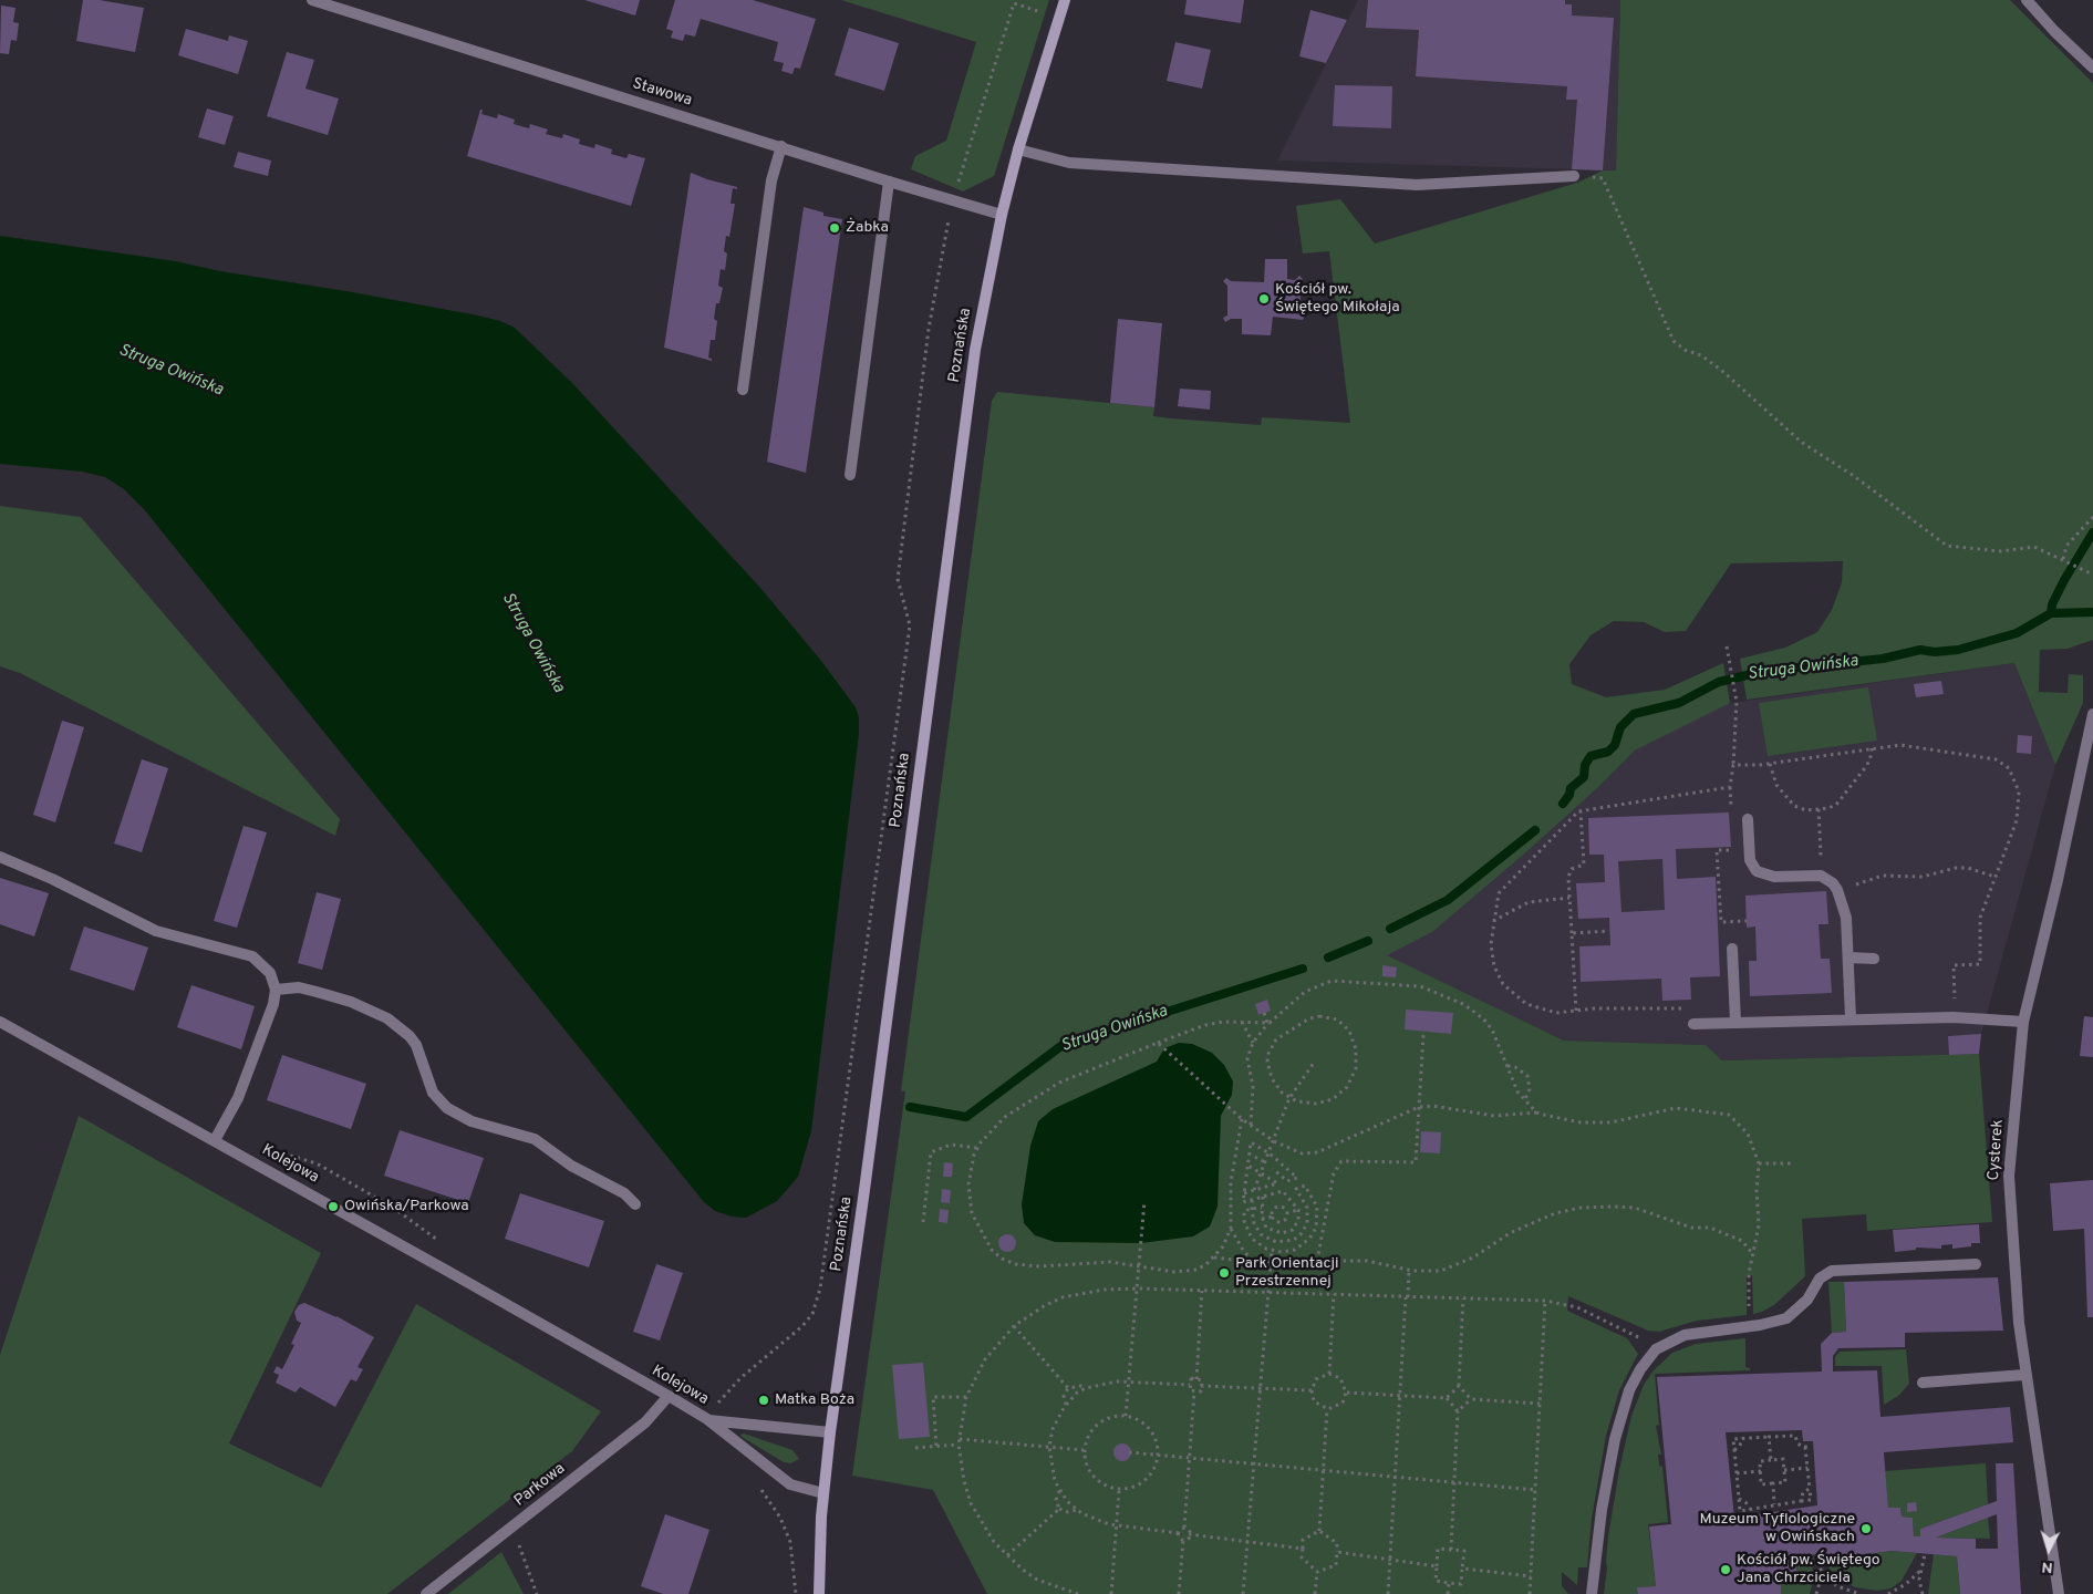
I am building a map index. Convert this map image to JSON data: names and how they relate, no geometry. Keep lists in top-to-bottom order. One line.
{"streets":{"main road":["Poznańska"],"street":["Stawowa","Cysterek","Kolejowa","Parkowa"]},"crossings":[["Stawowa","Poznańska"],["Poznańska","Kolejowa"],["Kolejowa","Parkowa"]],"water":["Struga Owińska"],"places":["Żabka","Kościół pw. Świętego Mikołaja","Owińska/Parkowa","Park Orientacji Przestrzennej","Matka Boża","Muzeum Tyflologiczne w Owińskach","Kościół pw. Świętego Jana Chrzciciela"],"north":"bottom"}
